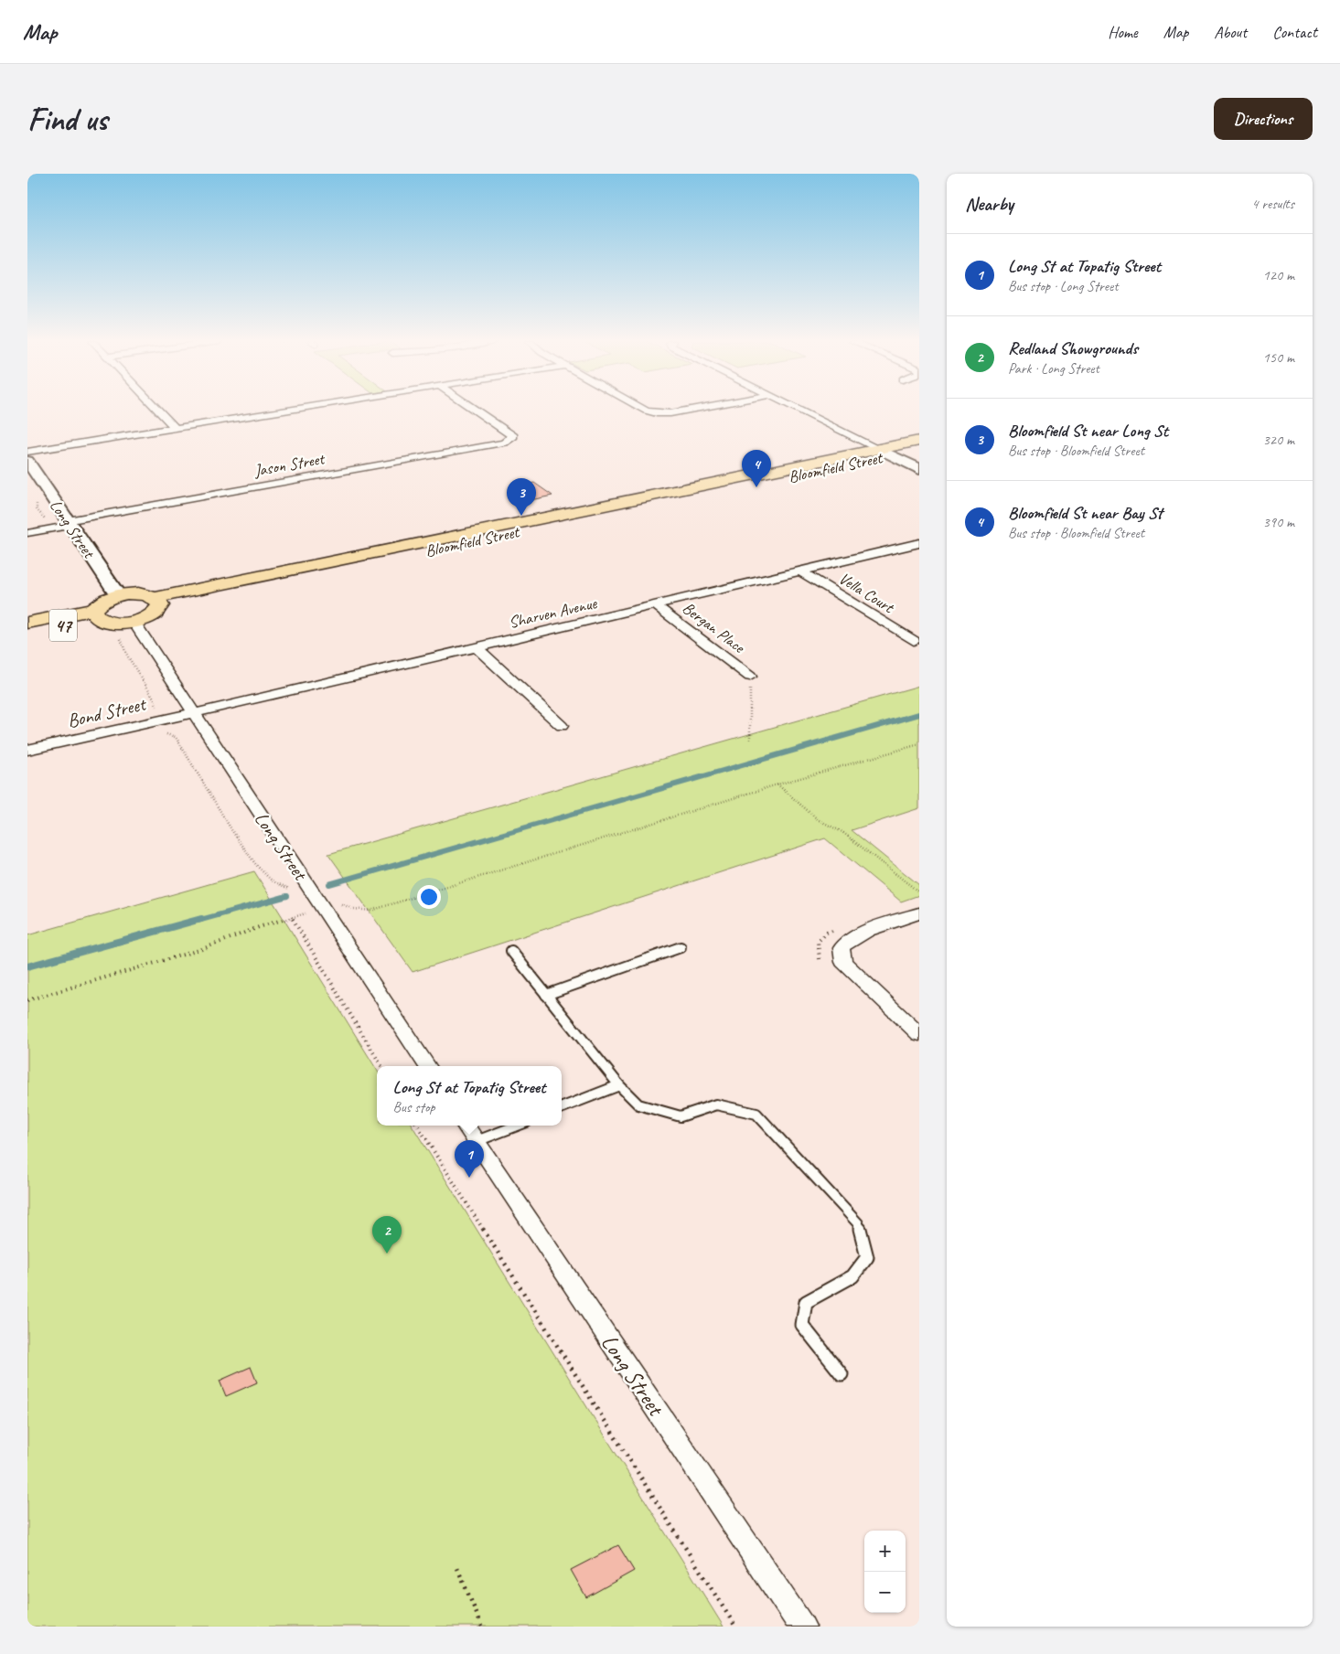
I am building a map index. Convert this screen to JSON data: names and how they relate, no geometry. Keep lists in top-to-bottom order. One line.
{"streets":{"highway":["Bloomfield Street","47"],"street":["Jason Street","Long Street","Vella Court","Sharven Avenue","Bergan Place","Bond Street"]},"crossings":[["Jason Street","Long Street"],["Bloomfield Street","Long Street"],["Bloomfield Street","47"],["Long Street","Sharven Avenue"],["Long Street","Bond Street"],["Vella Court","Sharven Avenue"],["Sharven Avenue","Bergan Place"],["Sharven Avenue","Bond Street"]],"page":{"header":"Map","nav":["Home","Map","About","Contact"],"buttons":"Directions","title":"Find us","heading":["Nearby","4 results"],"list":[{"mark":"1","name":"Long St at Topatig Street","note":"Bus stop · Long Street","value":"120 m"},{"mark":"2","name":"Redland Showgrounds","note":"Park · Long Street","value":"150 m"},{"mark":"3","name":"Bloomfield St near Long St","note":"Bus stop · Bloomfield Street","value":"320 m"},{"mark":"4","name":"Bloomfield St near Bay St","note":"Bus stop · Bloomfield Street","value":"390 m"}],"pins":["4","3","1","2"],"popup":["Long St at Topatig Street","Bus stop"],"map_buttons":["+","−"]}}
